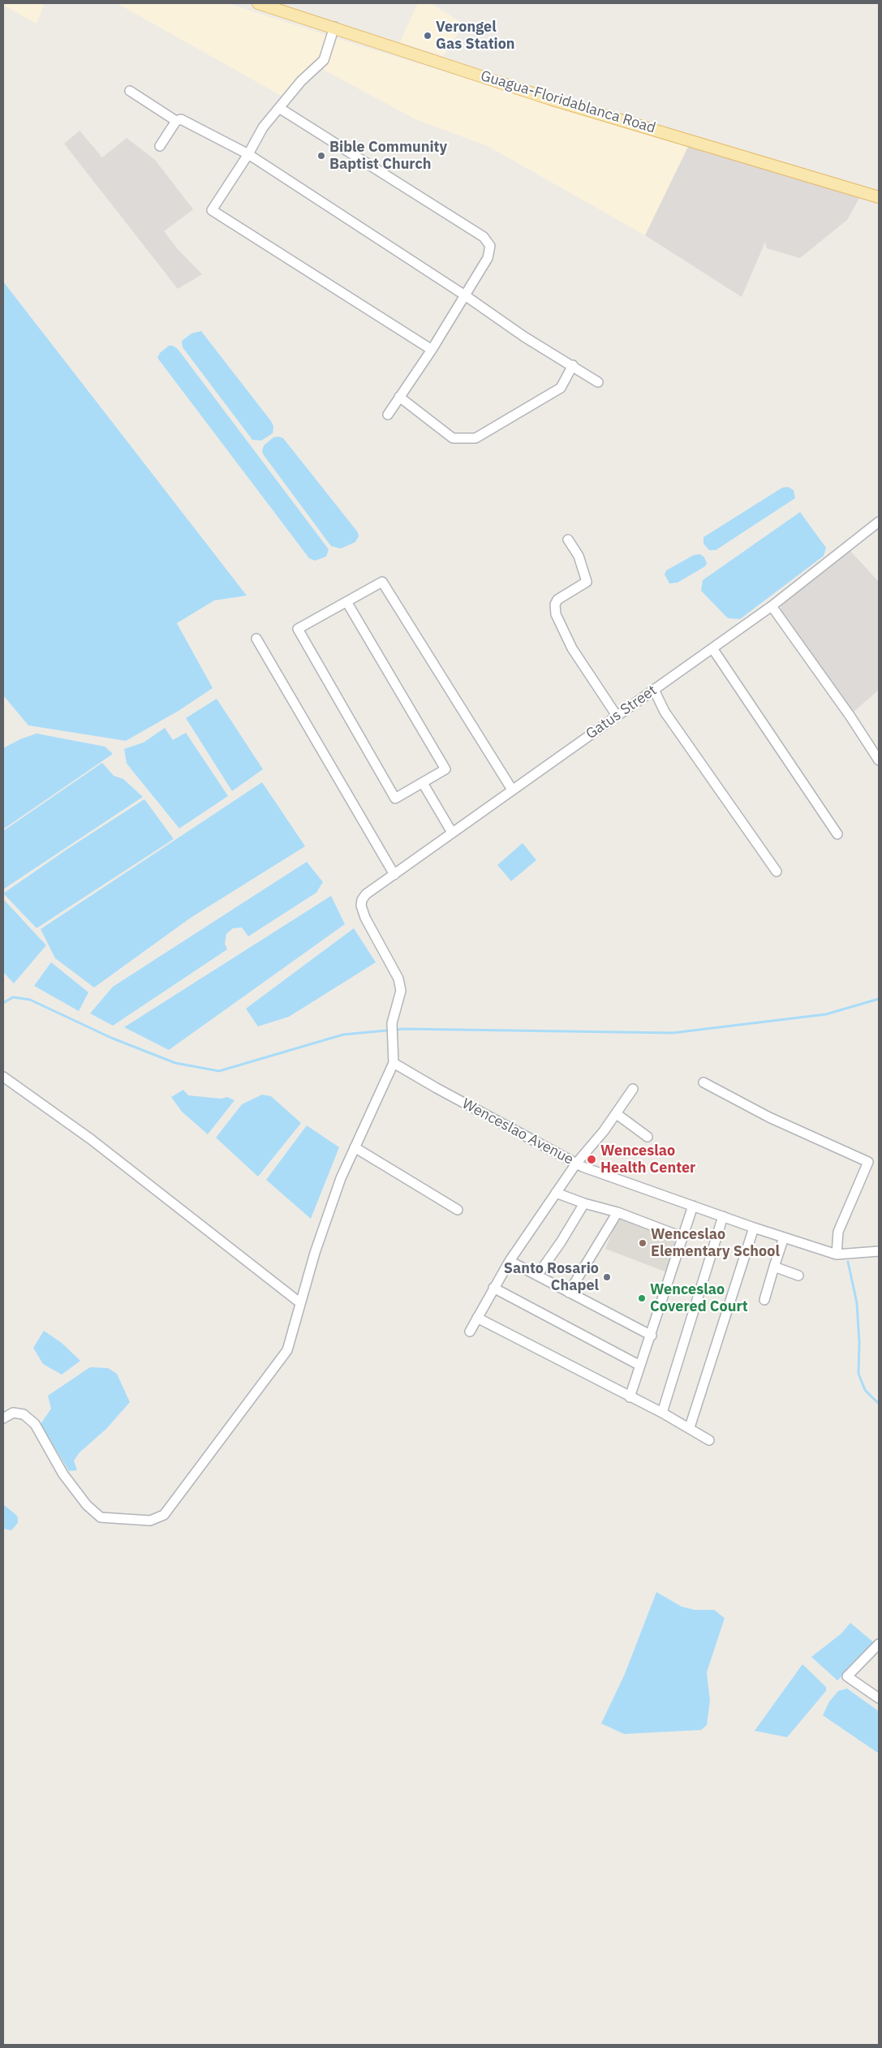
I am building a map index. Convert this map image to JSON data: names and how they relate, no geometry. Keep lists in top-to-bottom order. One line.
{"streets":{"main road":["Guagua-Floridablanca Road"],"street":["Gatus Street","Wenceslao Avenue"]},"crossings":[["Gatus Street","Wenceslao Avenue"]],"places":["Verongel Gas Station","Bible Community Baptist Church","Wenceslao Health Center","Wenceslao Elementary School","Santo Rosario Chapel","Wenceslao Covered Court"]}
